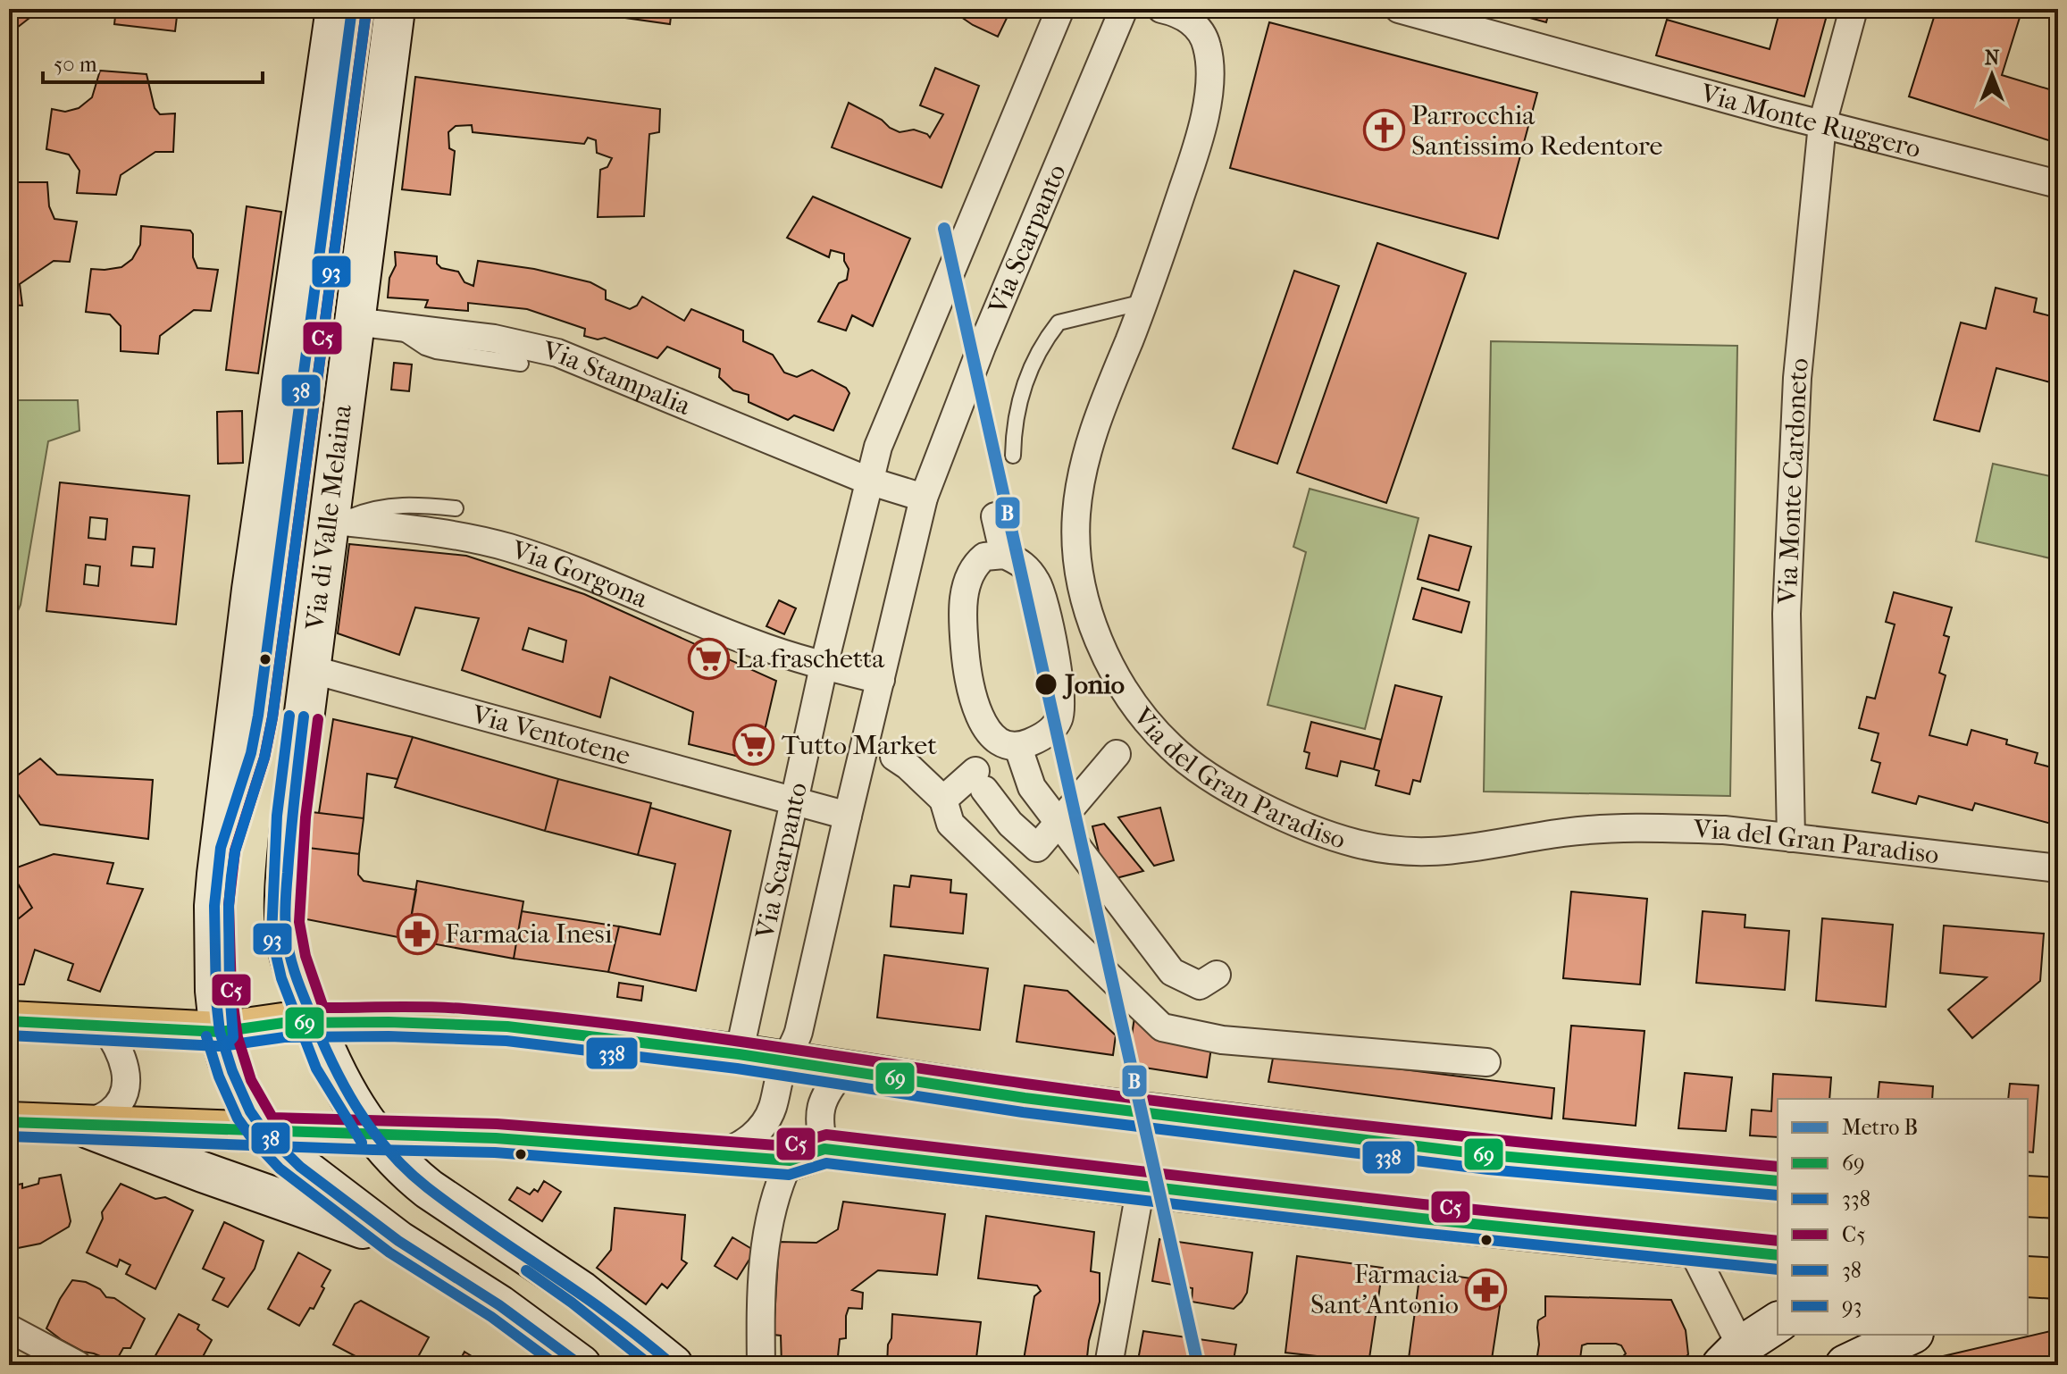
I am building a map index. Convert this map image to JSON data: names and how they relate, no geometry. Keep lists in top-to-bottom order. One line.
{"streets":{"main road":["Via di Valle Melaina"],"street":["Via Monte Ruggero","Via Scarpanto","Via Stampalia","Via Monte Cardoneto","Via Gorgona","Via Ventotene","Via del Gran Paradiso"]},"crossings":[["Via Monte Ruggero","Via Monte Cardoneto"],["Via Scarpanto","Via Stampalia"],["Via Scarpanto","Via Gorgona"],["Via Scarpanto","Via Ventotene"],["Via Stampalia","Via di Valle Melaina"],["Via Monte Cardoneto","Via del Gran Paradiso"],["Via di Valle Melaina","Via Gorgona"],["Via di Valle Melaina","Via Ventotene"]],"places":{"church":["Parrocchia Santissimo Redentore"],"supermarket":["La fraschetta","Tutto Market"],"other":["Jonio"],"pharmacy":["Farmacia Inesi","Farmacia Sant'Antonio"]},"lines":["transit line 38","transit line C5","transit line 93","metro line B","transit line 69","transit line 338"],"legend":["Metro B","69","338","C5","38","93"],"scale_bar":"50 m","north":"top"}
